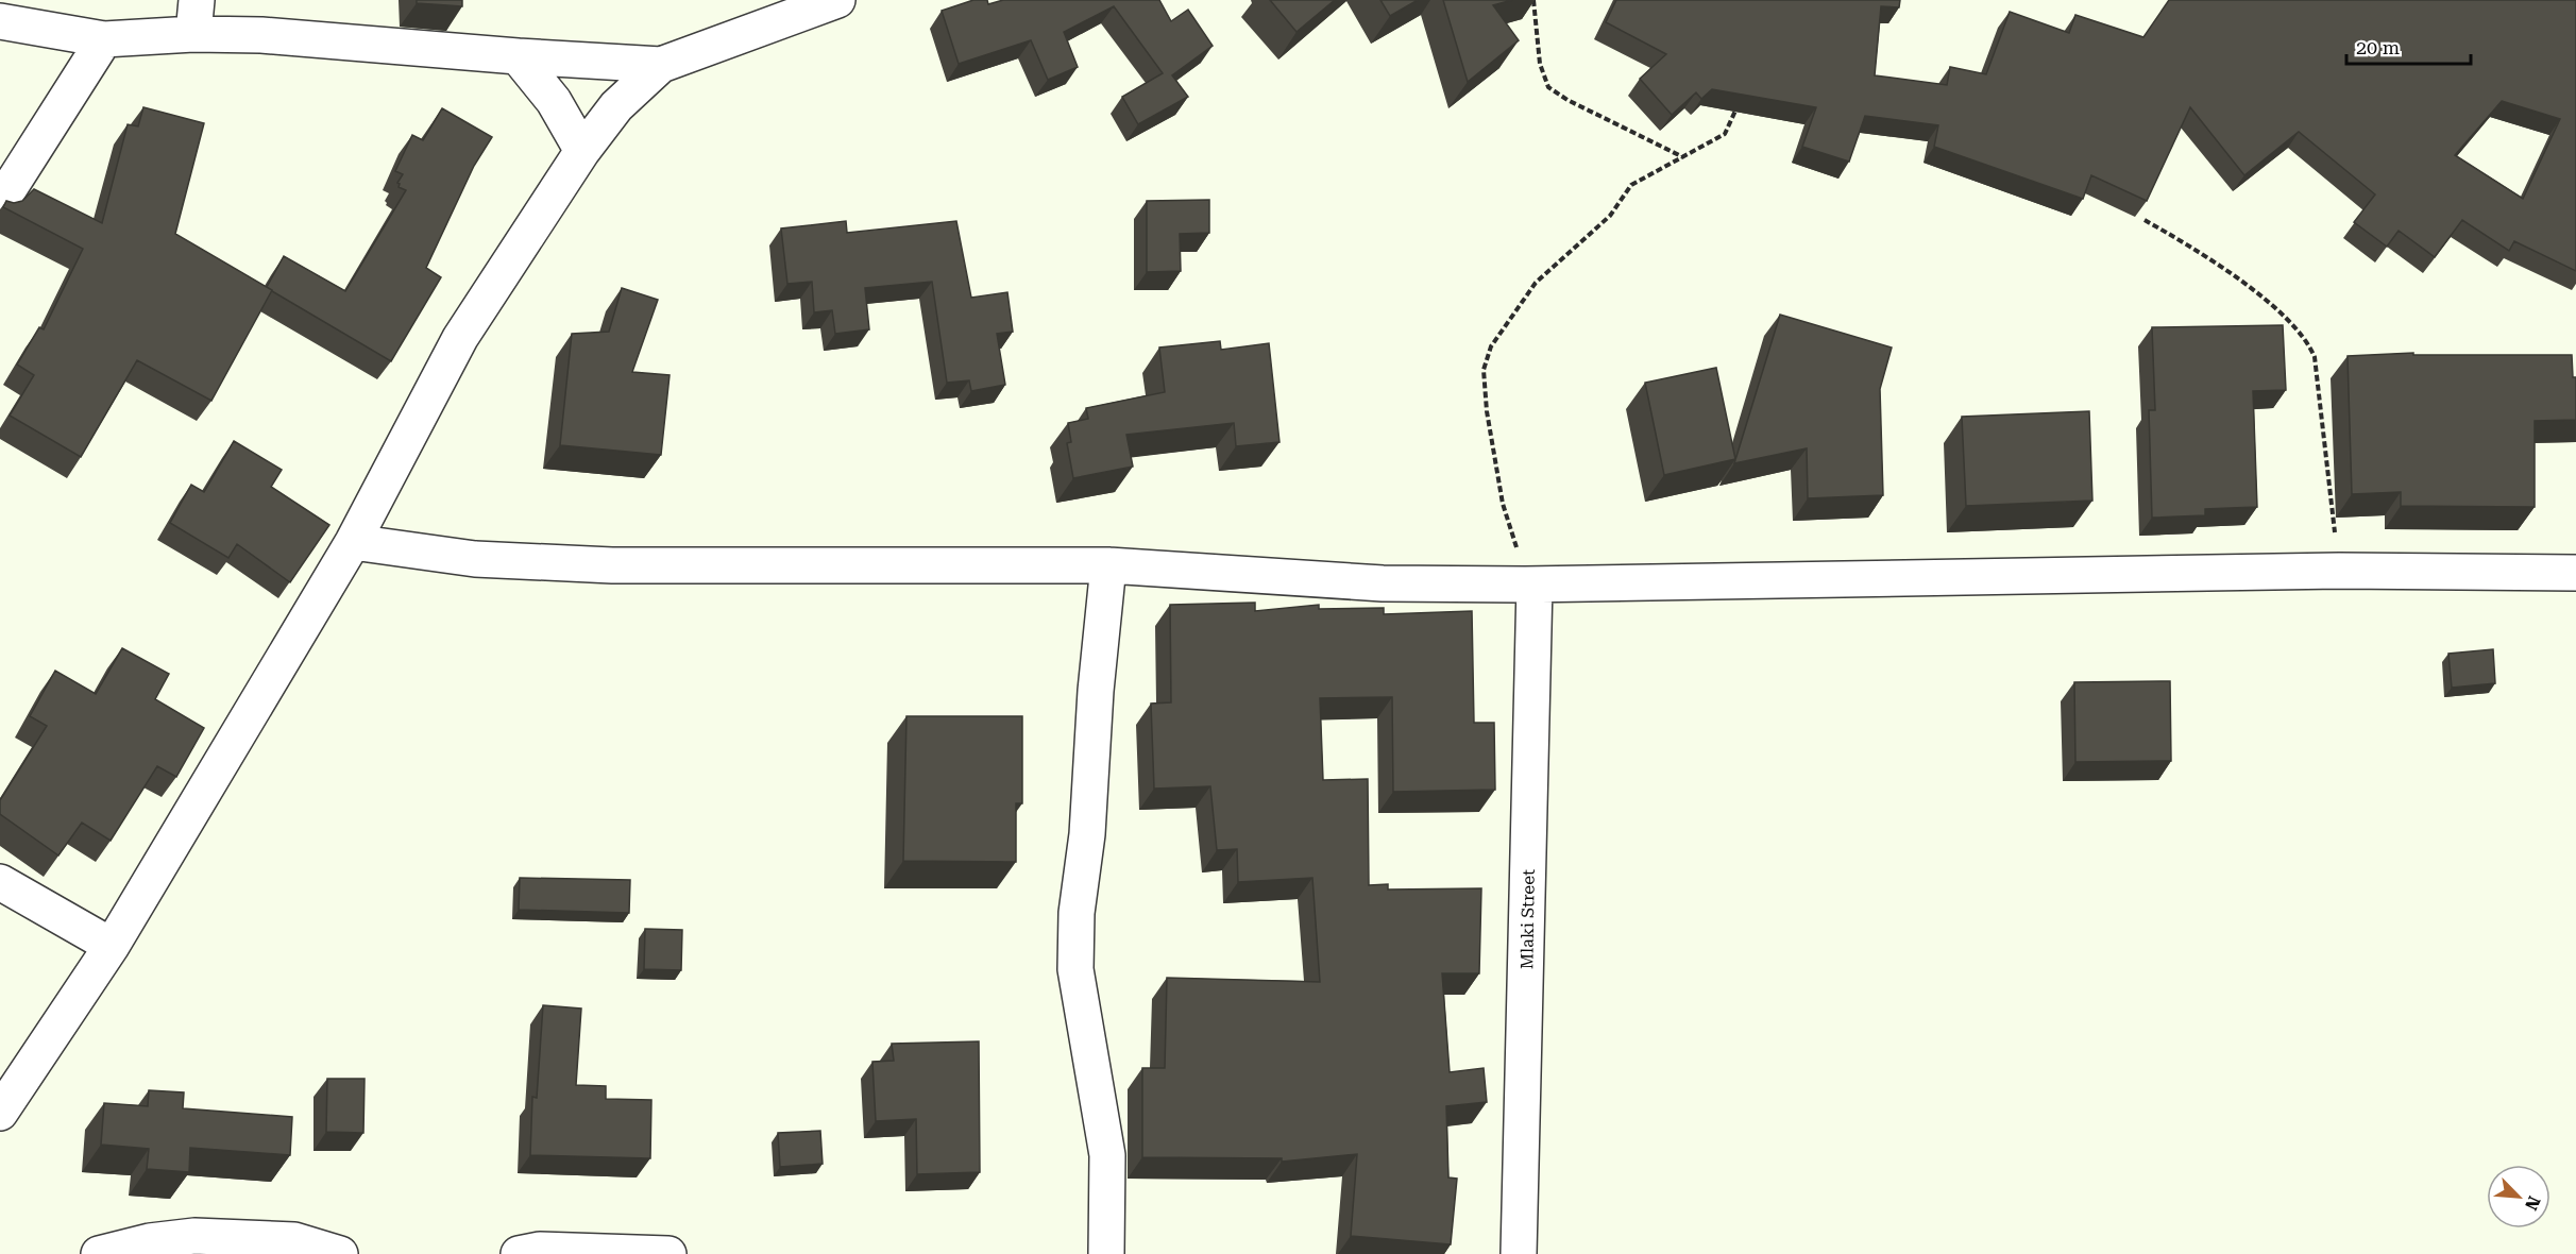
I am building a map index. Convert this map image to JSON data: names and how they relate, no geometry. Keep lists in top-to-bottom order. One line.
{"streets":{"street":["Mlaki Street"]},"scale_bar":"20 m","north":"bottom right"}
